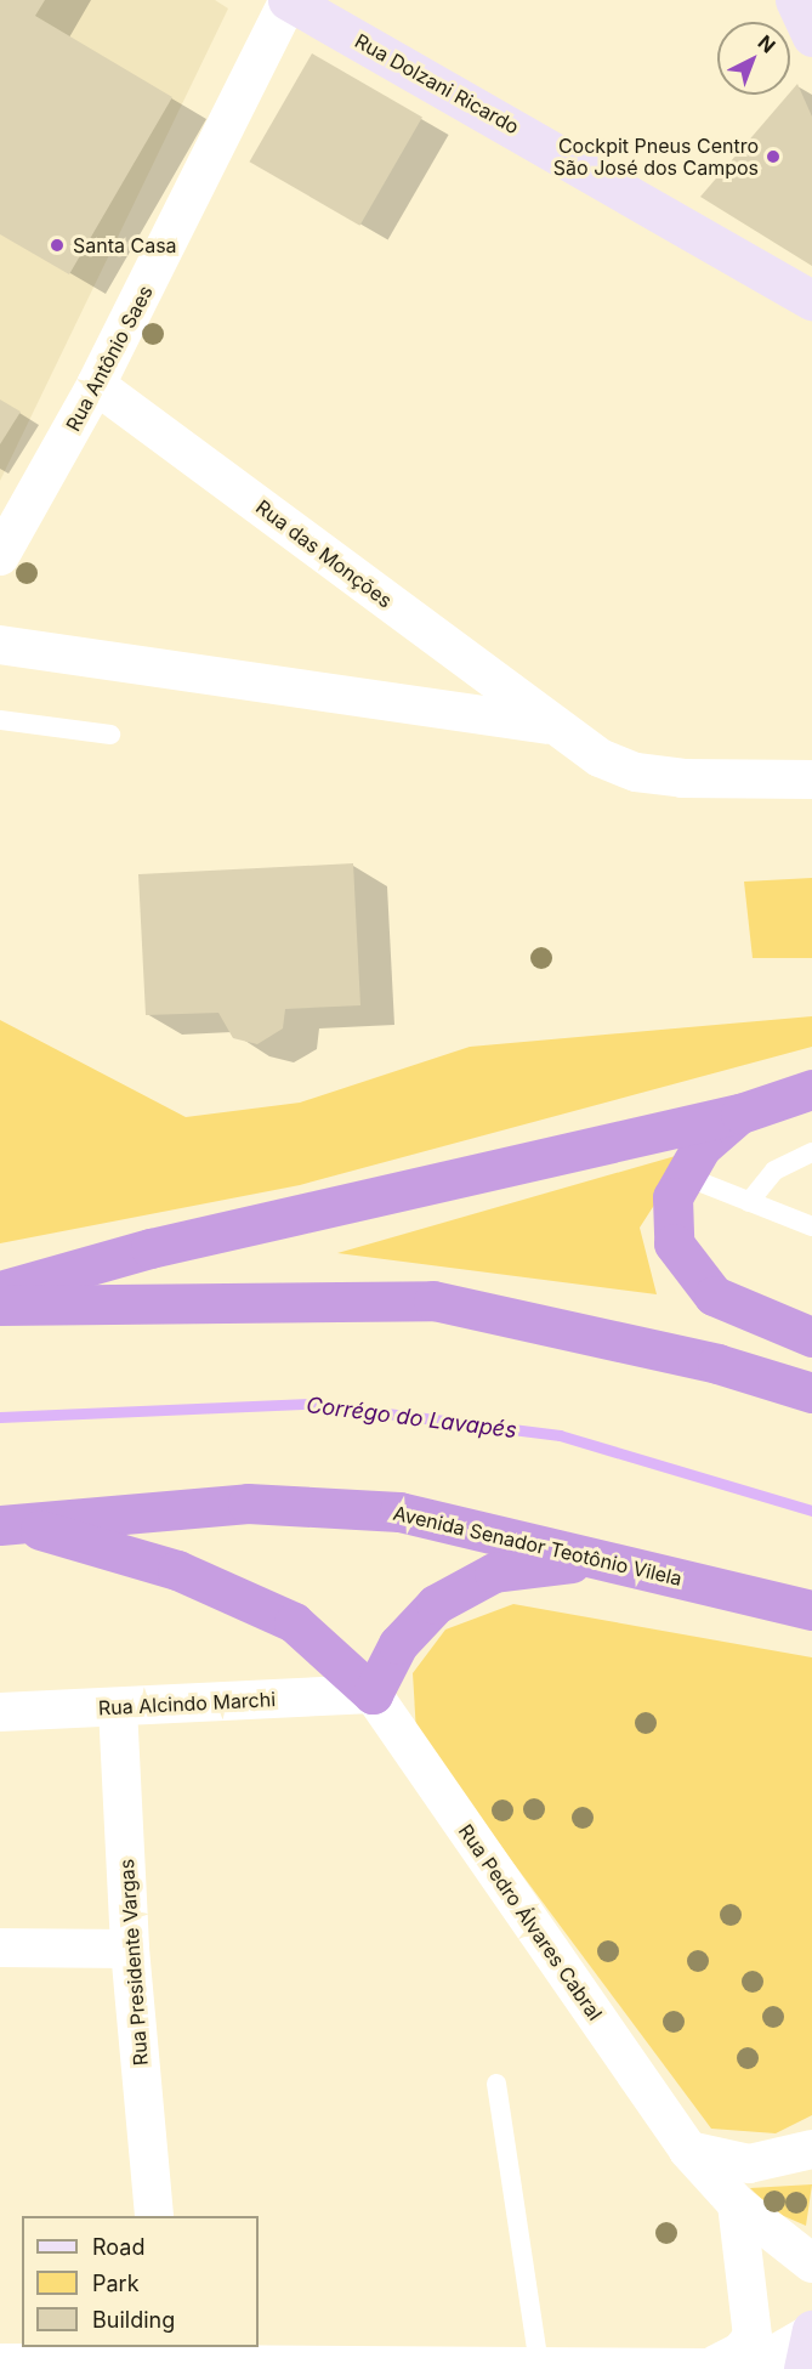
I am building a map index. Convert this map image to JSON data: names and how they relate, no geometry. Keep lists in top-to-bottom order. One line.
{"streets":{"highway":["Avenida Senador Teotônio Vilela"],"main road":["Rua Dolzani Ricardo"],"street":["Rua Antônio Saes","Rua das Monções","Rua Alcindo Marchi","Rua Pedro Álvares Cabral","Rua Presidente Vargas"]},"crossings":[["Rua Dolzani Ricardo","Rua Antônio Saes"],["Rua Antônio Saes","Rua das Monções"],["Rua Alcindo Marchi","Rua Pedro Álvares Cabral"],["Rua Alcindo Marchi","Rua Presidente Vargas"]],"water":["Corrégo do Lavapés"],"places":["Cockpit Pneus Centro São José dos Campos","Santa Casa"],"legend":["Road","Park","Building"],"north":"top right"}
